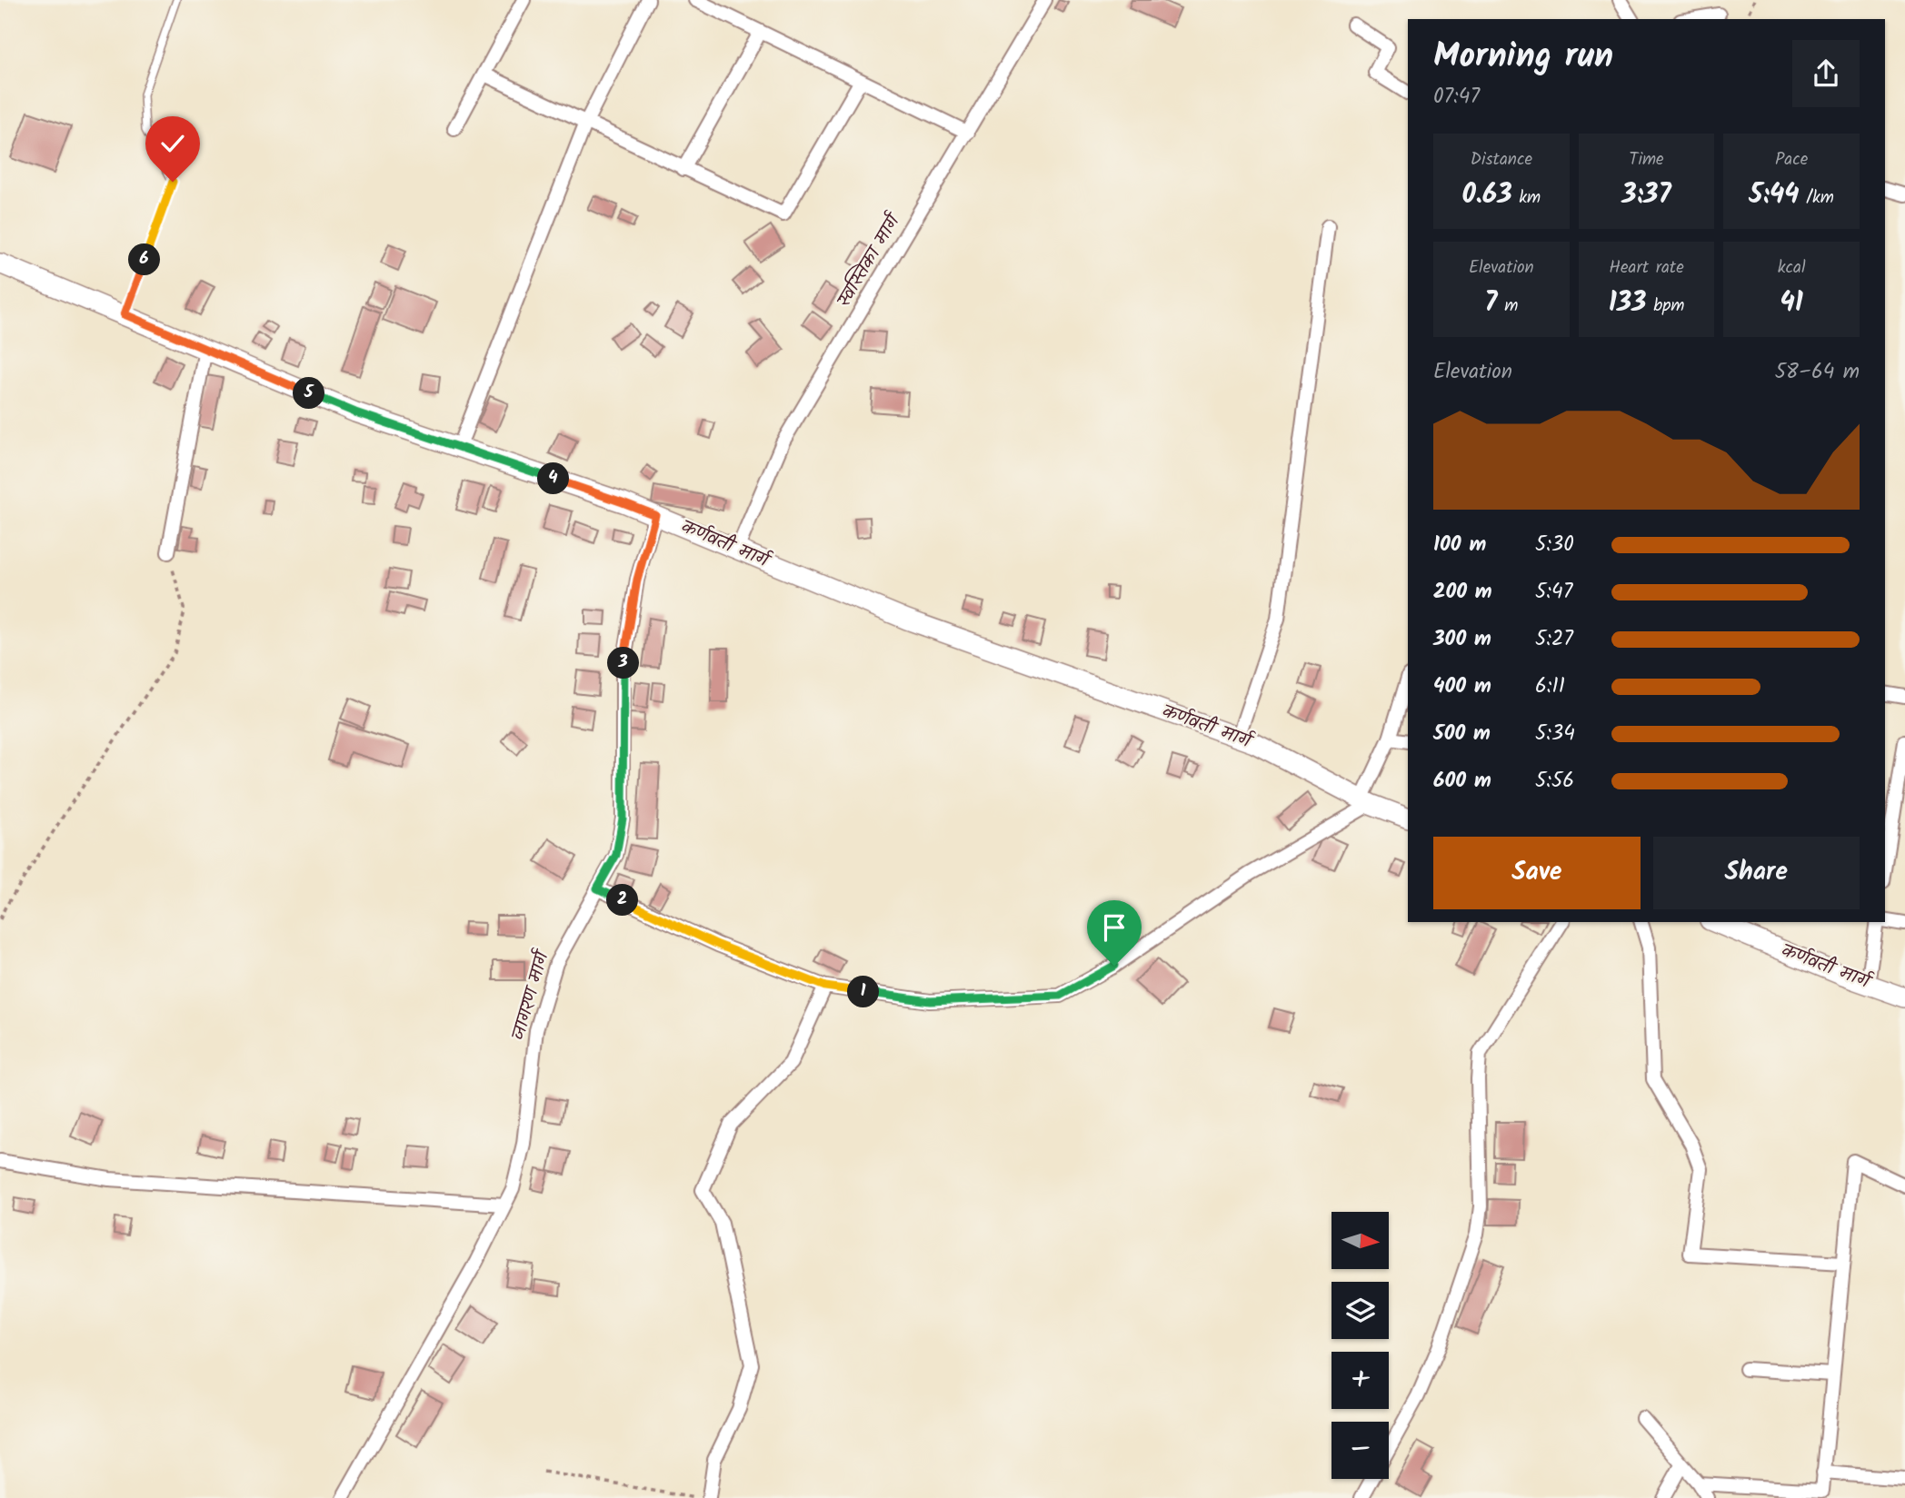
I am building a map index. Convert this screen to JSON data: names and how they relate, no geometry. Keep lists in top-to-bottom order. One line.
{"streets":{"main road":["कर्णवती मार्ग"],"street":["स्वस्तिका मार्ग","जागरण मार्ग"]},"crossings":[["स्वस्तिका मार्ग","कर्णवती मार्ग"],["कर्णवती मार्ग","जागरण मार्ग"]],"north":"right","page":{"heading":["Morning run","07:47"],"stats":[["Distance","0.63 km"],["Time","3:37"],["Pace","5:44 /km"],["Elevation","7 m"],["Heart rate","133 bpm"],["kcal","41"]],"pins":["6","5","4","3","2","1"],"chart":["Elevation","58–64 m"],"list":[{"name":"100 m","note":"5:30"},{"name":"200 m","note":"5:47"},{"name":"300 m","note":"5:27"},{"name":"400 m","note":"6:11"},{"name":"500 m","note":"5:34"},{"name":"600 m","note":"5:56"}],"buttons":["Save","Share"],"map_buttons":["+","−"]}}
